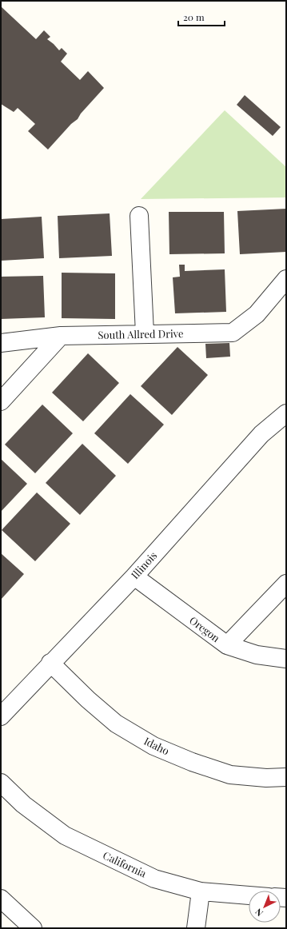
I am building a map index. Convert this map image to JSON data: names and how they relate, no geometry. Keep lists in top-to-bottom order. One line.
{"streets":{"street":["South Allred Drive","Illinois","Oregon","Idaho","California"]},"crossings":[["Illinois","Oregon"],["Illinois","Idaho"]],"scale_bar":"20 m","north":"bottom left"}
